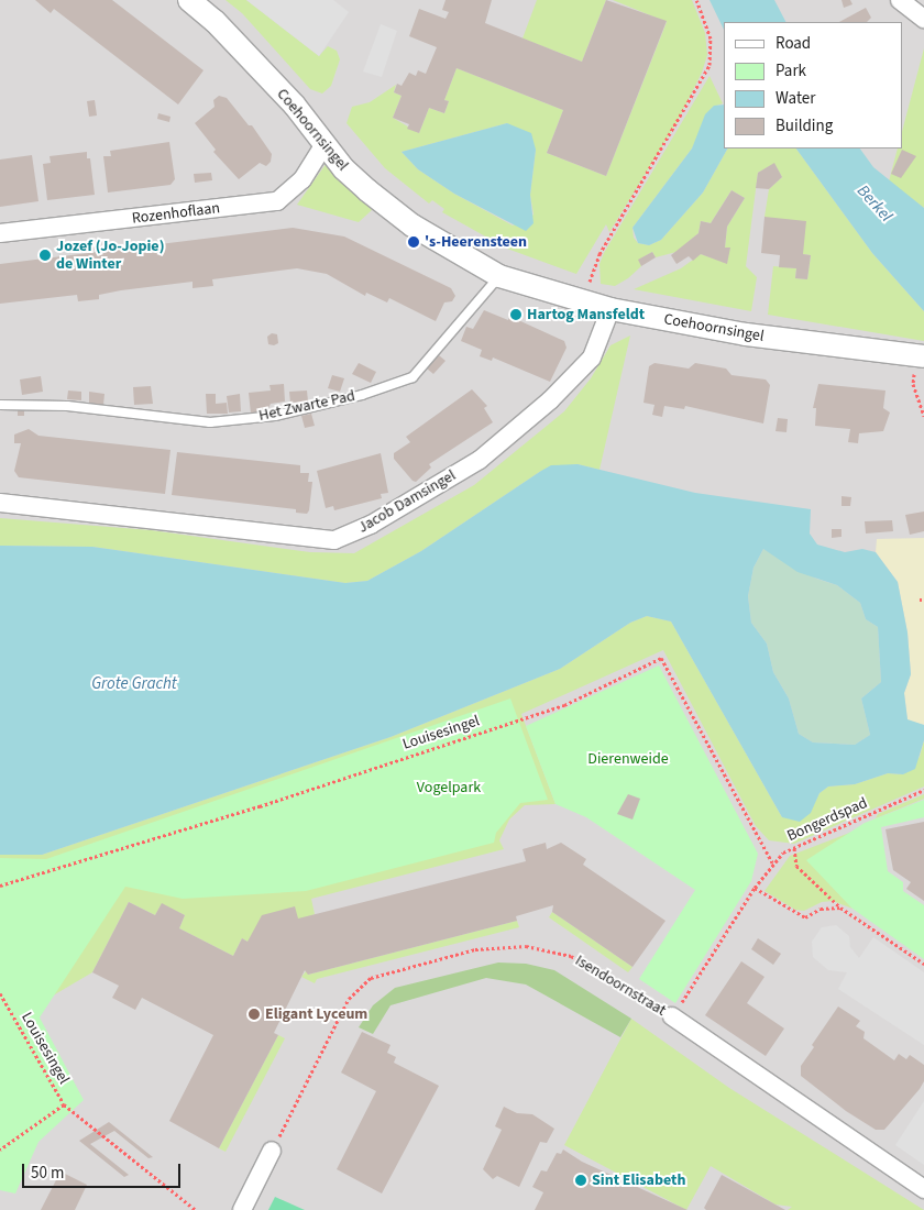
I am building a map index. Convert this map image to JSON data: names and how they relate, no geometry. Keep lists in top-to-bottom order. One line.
{"streets":{"street":["Coehoornsingel","Rozenhoflaan","Jacob Damsingel","Isendoornstraat"],"lane":["Het Zwarte Pad"],"path":["Louisesingel","Bongerdspad"]},"crossings":[["Coehoornsingel","Rozenhoflaan"],["Coehoornsingel","Het Zwarte Pad"],["Coehoornsingel","Jacob Damsingel"],["Louisesingel","Bongerdspad"]],"water":["Berkel","Grote Gracht"],"parks":["Dierenweide","Vogelpark"],"places":["'s-Heerensteen","Jozef (Jo-Jopie) de Winter","Hartog Mansfeldt","Eligant Lyceum","Sint Elisabeth"],"legend":["Road","Park","Water","Building"],"scale_bar":"50 m"}
